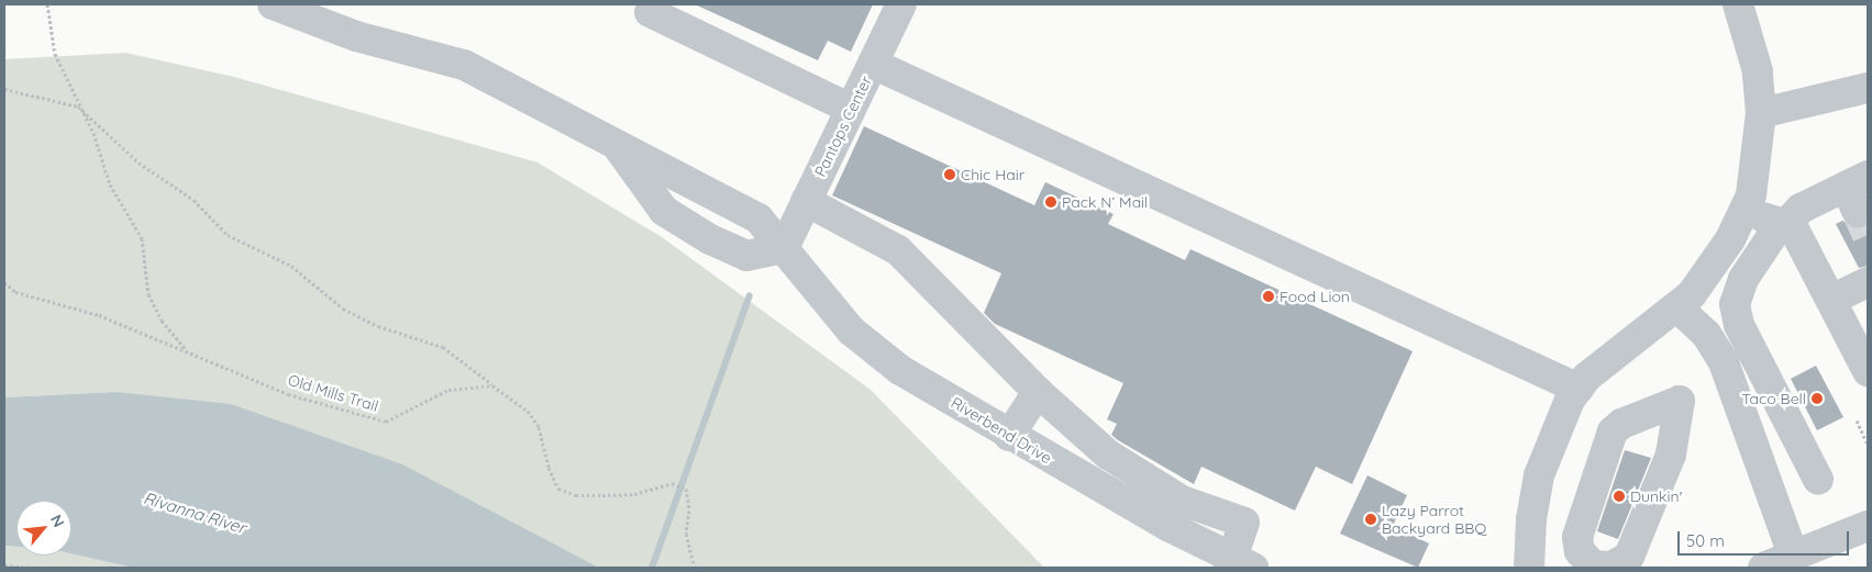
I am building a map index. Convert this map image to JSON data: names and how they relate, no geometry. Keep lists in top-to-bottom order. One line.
{"streets":{"street":["Pantops Center","Riverbend Drive"],"path":["Old Mills Trail"]},"crossings":[["Pantops Center","Riverbend Drive"]],"water":["Rivanna River"],"places":["Chic Hair","Pack N’ Mail","Food Lion","Taco Bell","Dunkin'","Lazy Parrot Backyard BBQ"],"scale_bar":"50 m","north":"top right"}
